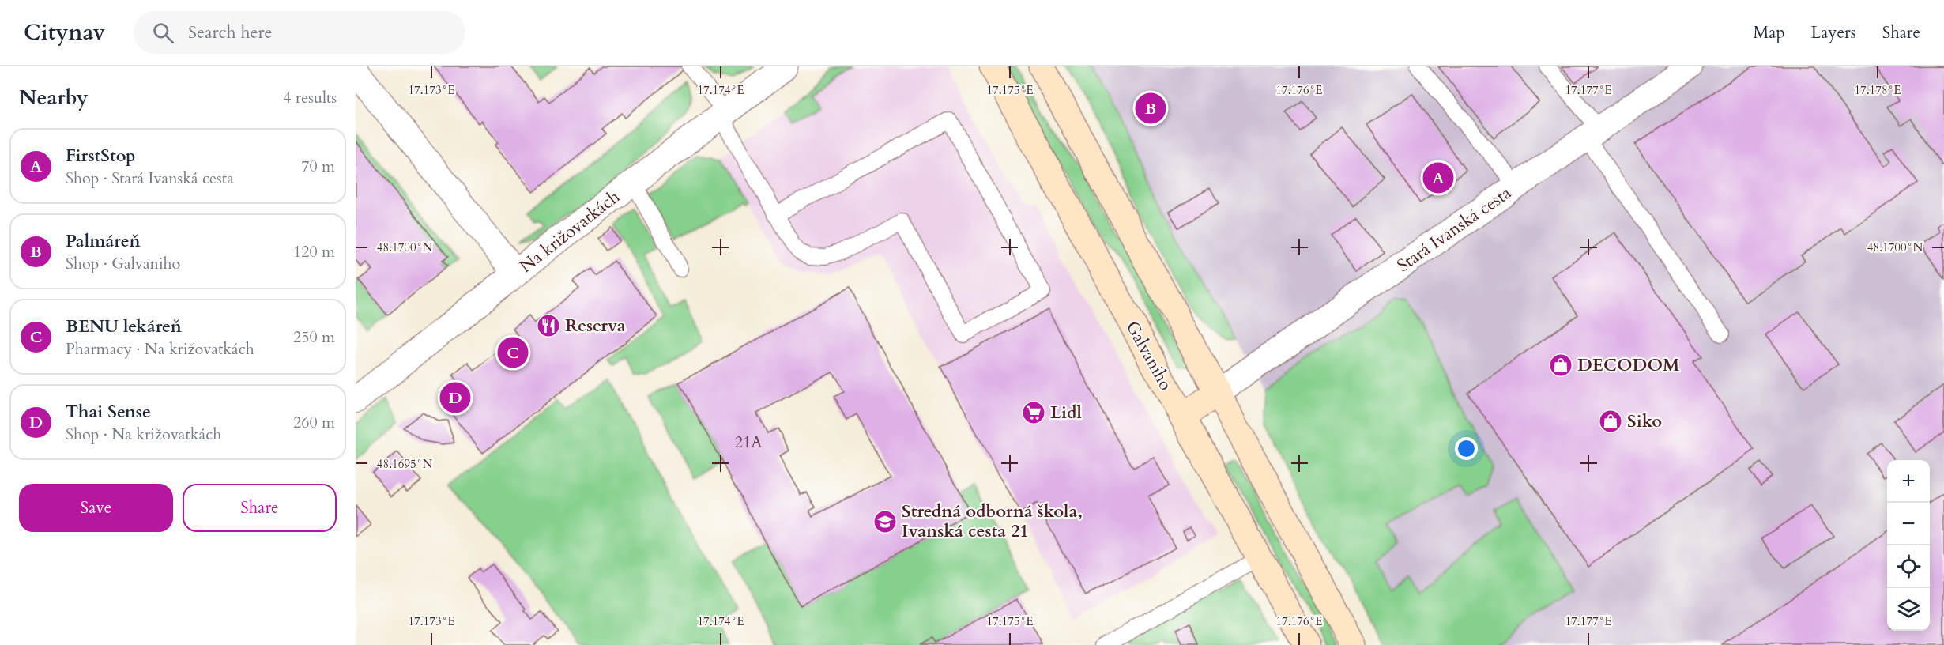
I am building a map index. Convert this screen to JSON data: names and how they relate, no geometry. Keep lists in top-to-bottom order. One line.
{"streets":{"main road":["Galvaniho"],"street":["Stará Ivanská cesta","Na križovatkách"]},"places":{"restaurant":["Reserva"],"shop":["DECODOM","Siko"],"supermarket":["Lidl"],"school or university":["Stredná odborná škola, Ivanská cesta 21"]},"house_numbers":["21A"],"page":{"header":"Citynav","search":"Search here","nav":["Map","Layers","Share"],"heading":["Nearby","4 results"],"pins":["B","A","C","D"],"list":[{"mark":"A","name":"FirstStop","note":"Shop · Stará Ivanská cesta","value":"70 m"},{"mark":"B","name":"Palmáreň","note":"Shop · Galvaniho","value":"120 m"},{"mark":"C","name":"BENU lekáreň","note":"Pharmacy · Na križovatkách","value":"250 m"},{"mark":"D","name":"Thai Sense","note":"Shop · Na križovatkách","value":"260 m"}],"map_buttons":["+","−"],"buttons":["Save","Share"]},"coordinates":["17.173°E","17.174°E","17.175°E","17.176°E","17.177°E","17.178°E","48.1700°N","48.1695°N"]}
